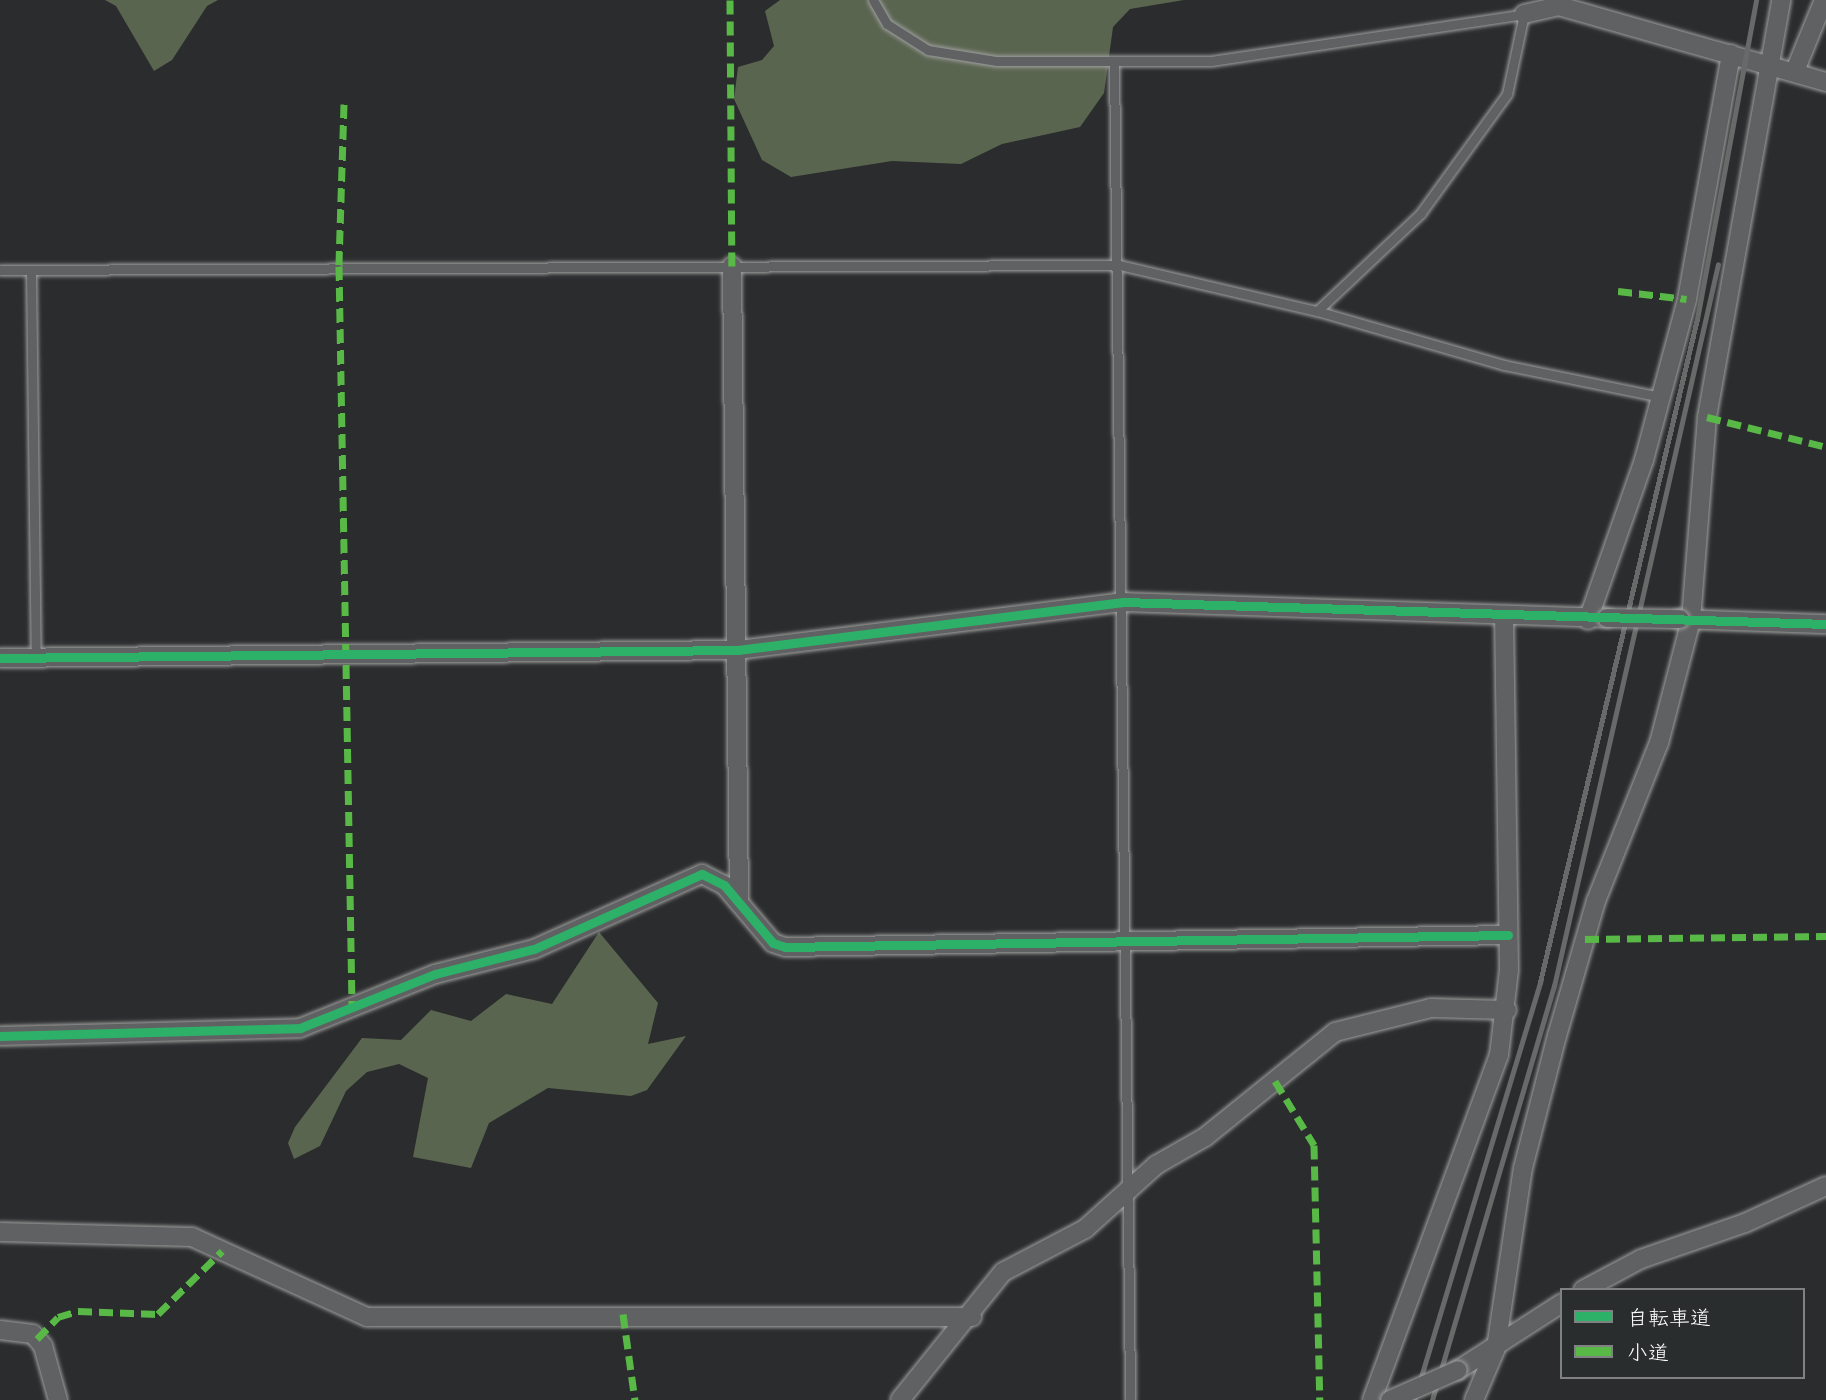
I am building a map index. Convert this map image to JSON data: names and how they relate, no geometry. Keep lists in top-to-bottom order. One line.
{"legend":["自転車道","小道"]}
